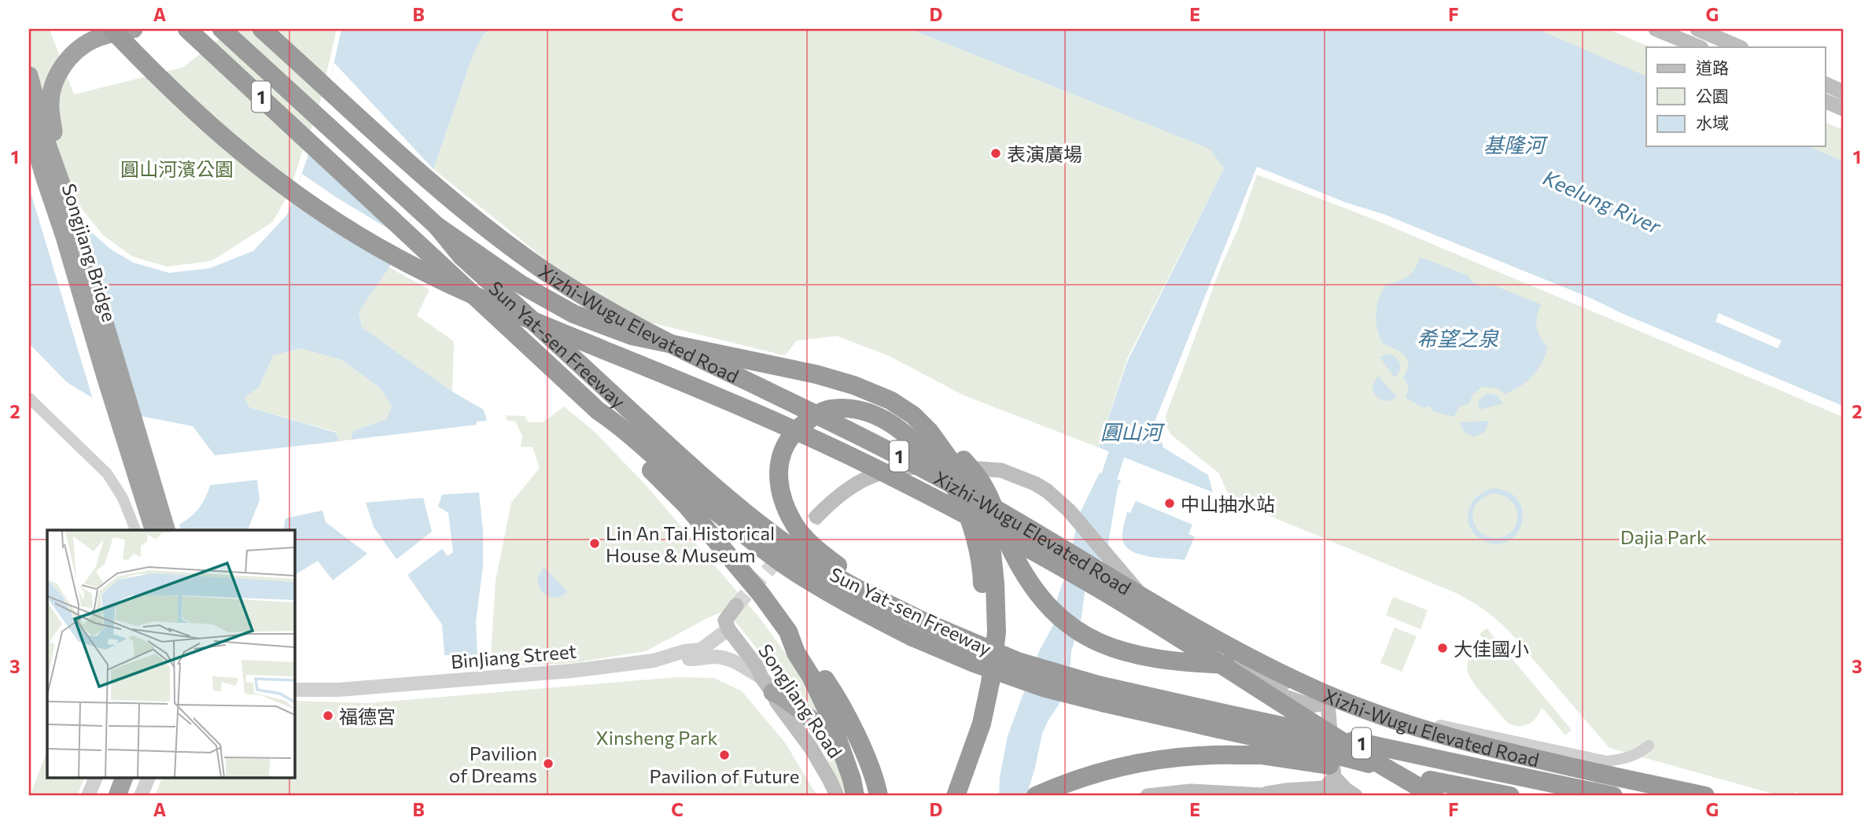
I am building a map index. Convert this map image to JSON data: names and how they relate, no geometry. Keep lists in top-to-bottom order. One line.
{"streets":{"highway":["1","Songjiang Bridge","Xizhi-Wugu Elevated Road","Sun Yat-sen Freeway"],"main road":["SongJiang Road"],"street":["BinJiang Street"]},"crossings":[["Xizhi-Wugu Elevated Road","Sun Yat-sen Freeway"],["BinJiang Street","SongJiang Road"]],"water":["基隆河","Keelung River","希望之泉","圓山河"],"parks":["圓山河濱公園","Dajia Park","Xinsheng Park"],"places":["表演廣場","中山抽水站","Lin An Tai Historical House & Museum","大佳國小","福德宮","Pavilion of Future","Pavilion of Dreams"],"legend":["道路","公園","水域"],"grid":{"columns":["A","B","C","D","E","F","G"],"rows":["1","2","3"]}}
